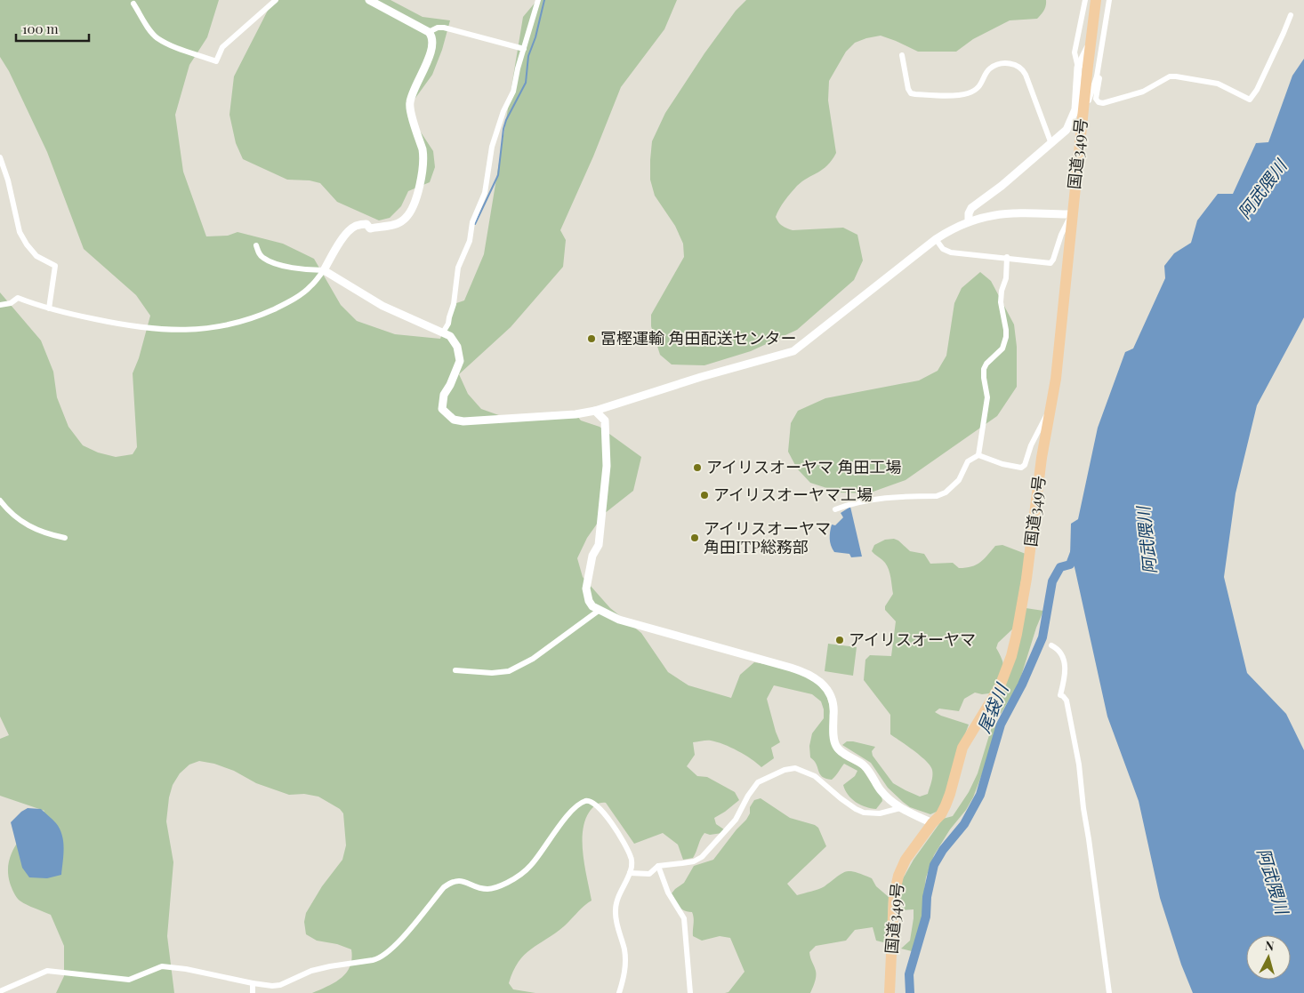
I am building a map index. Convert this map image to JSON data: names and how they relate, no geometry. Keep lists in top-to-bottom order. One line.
{"streets":{"highway":["国道349号"]},"water":["阿武隈川","尾袋川"],"places":["冨樫運輸 角田配送センター","アイリスオーヤマ 角田工場","アイリスオーヤマ工場","アイリスオーヤマ 角田ITP総務部","アイリスオーヤマ"],"scale_bar":"100 m","north":"top"}
